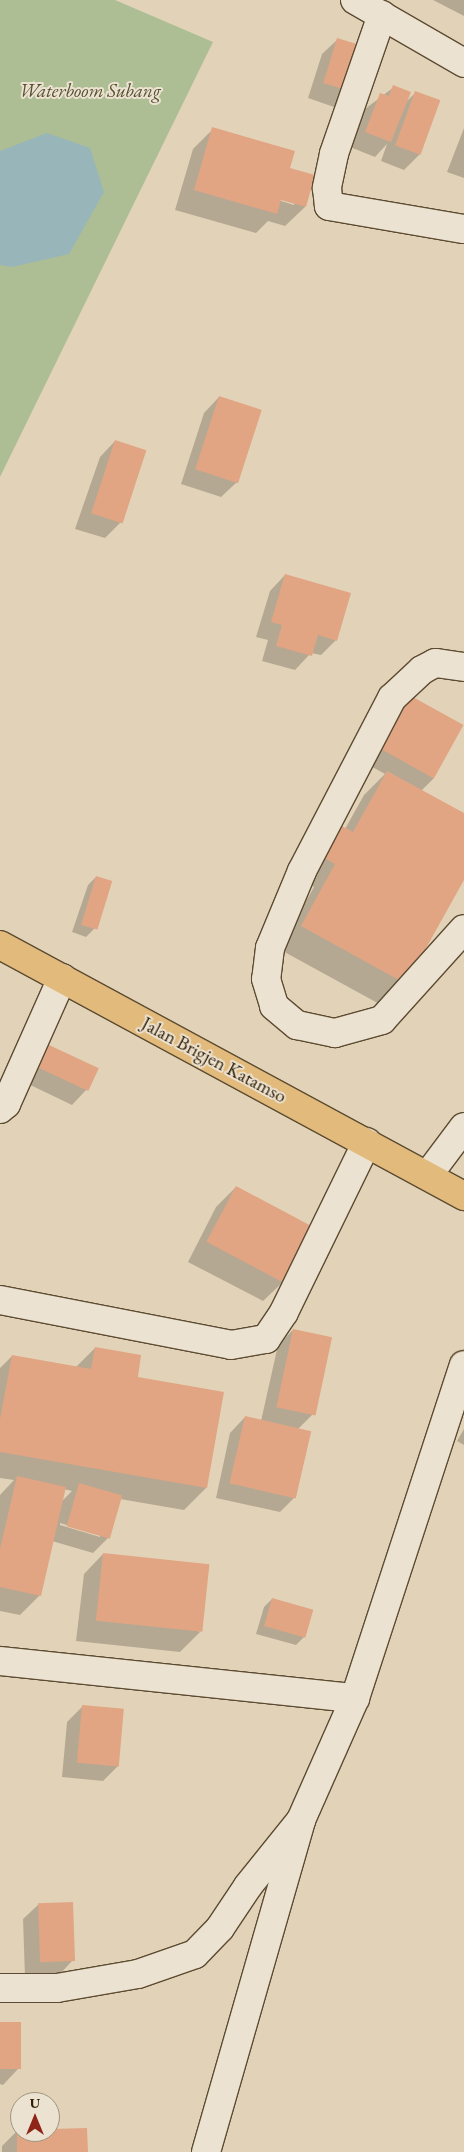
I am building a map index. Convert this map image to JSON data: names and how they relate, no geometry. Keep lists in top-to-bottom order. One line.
{"streets":{"main road":["Jalan Brigjen Katamso"]},"parks":["Waterboom Subang"],"north":"top"}
